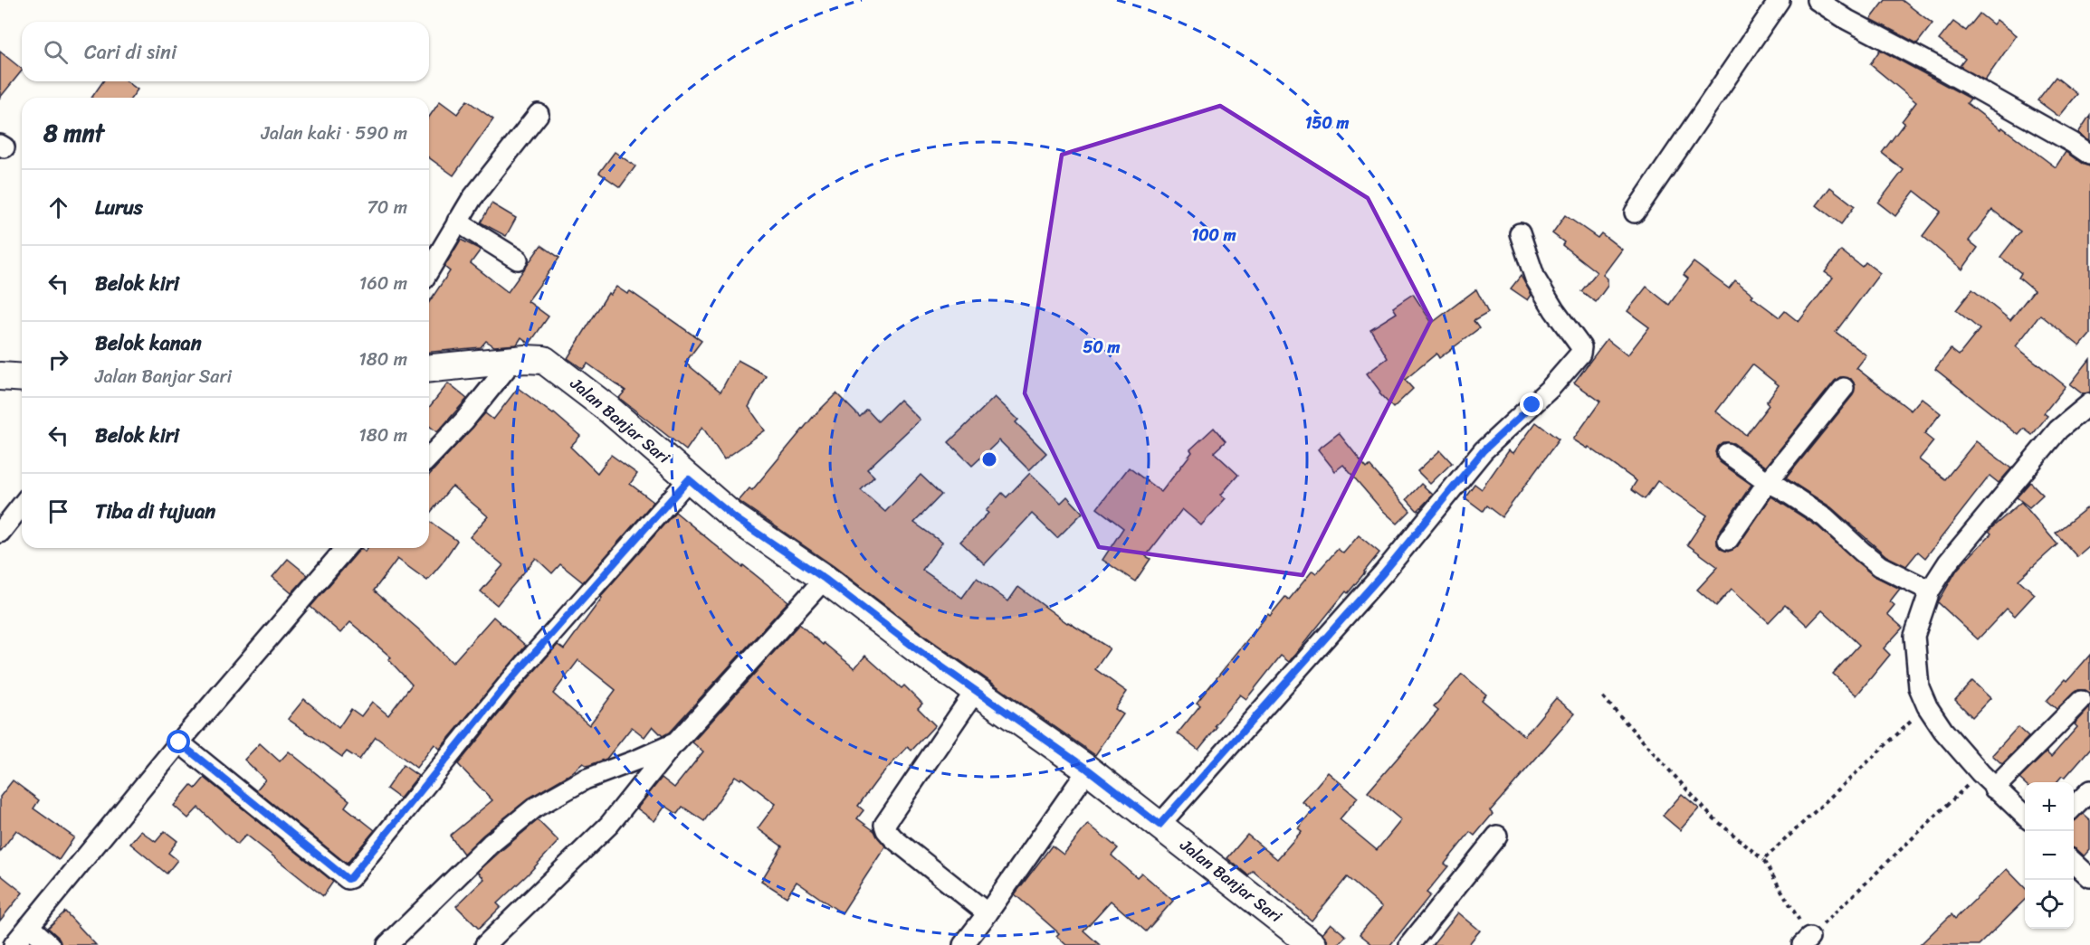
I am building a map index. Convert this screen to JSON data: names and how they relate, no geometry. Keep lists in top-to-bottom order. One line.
{"streets":{"street":["Jalan Banjar Sari"]},"page":{"search":"Cari di sini","heading":["8 mnt","Jalan kaki · 590 m"],"list":[["Lurus","70 m"],["Belok kiri","160 m"],["Belok kanan","Jalan Banjar Sari","180 m"],["Belok kiri","180 m"],"Tiba di tujuan"],"map_buttons":["+","−"]},"rings":["150 m","100 m","50 m"]}
